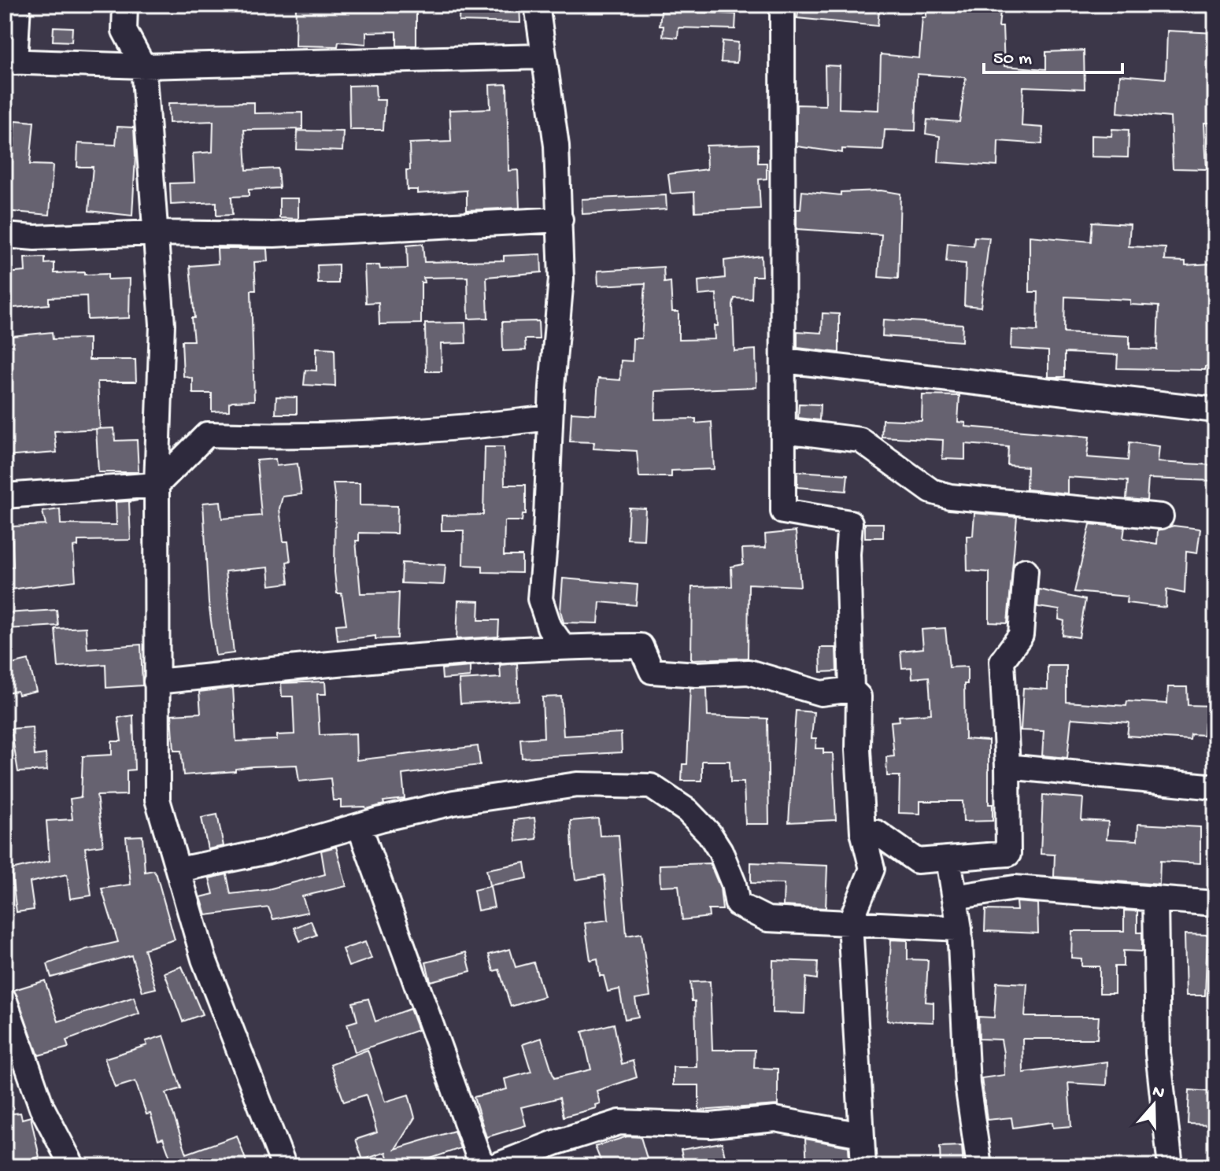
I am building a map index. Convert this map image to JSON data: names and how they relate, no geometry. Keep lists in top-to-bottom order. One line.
{"scale_bar":"50 m","north":"top"}
